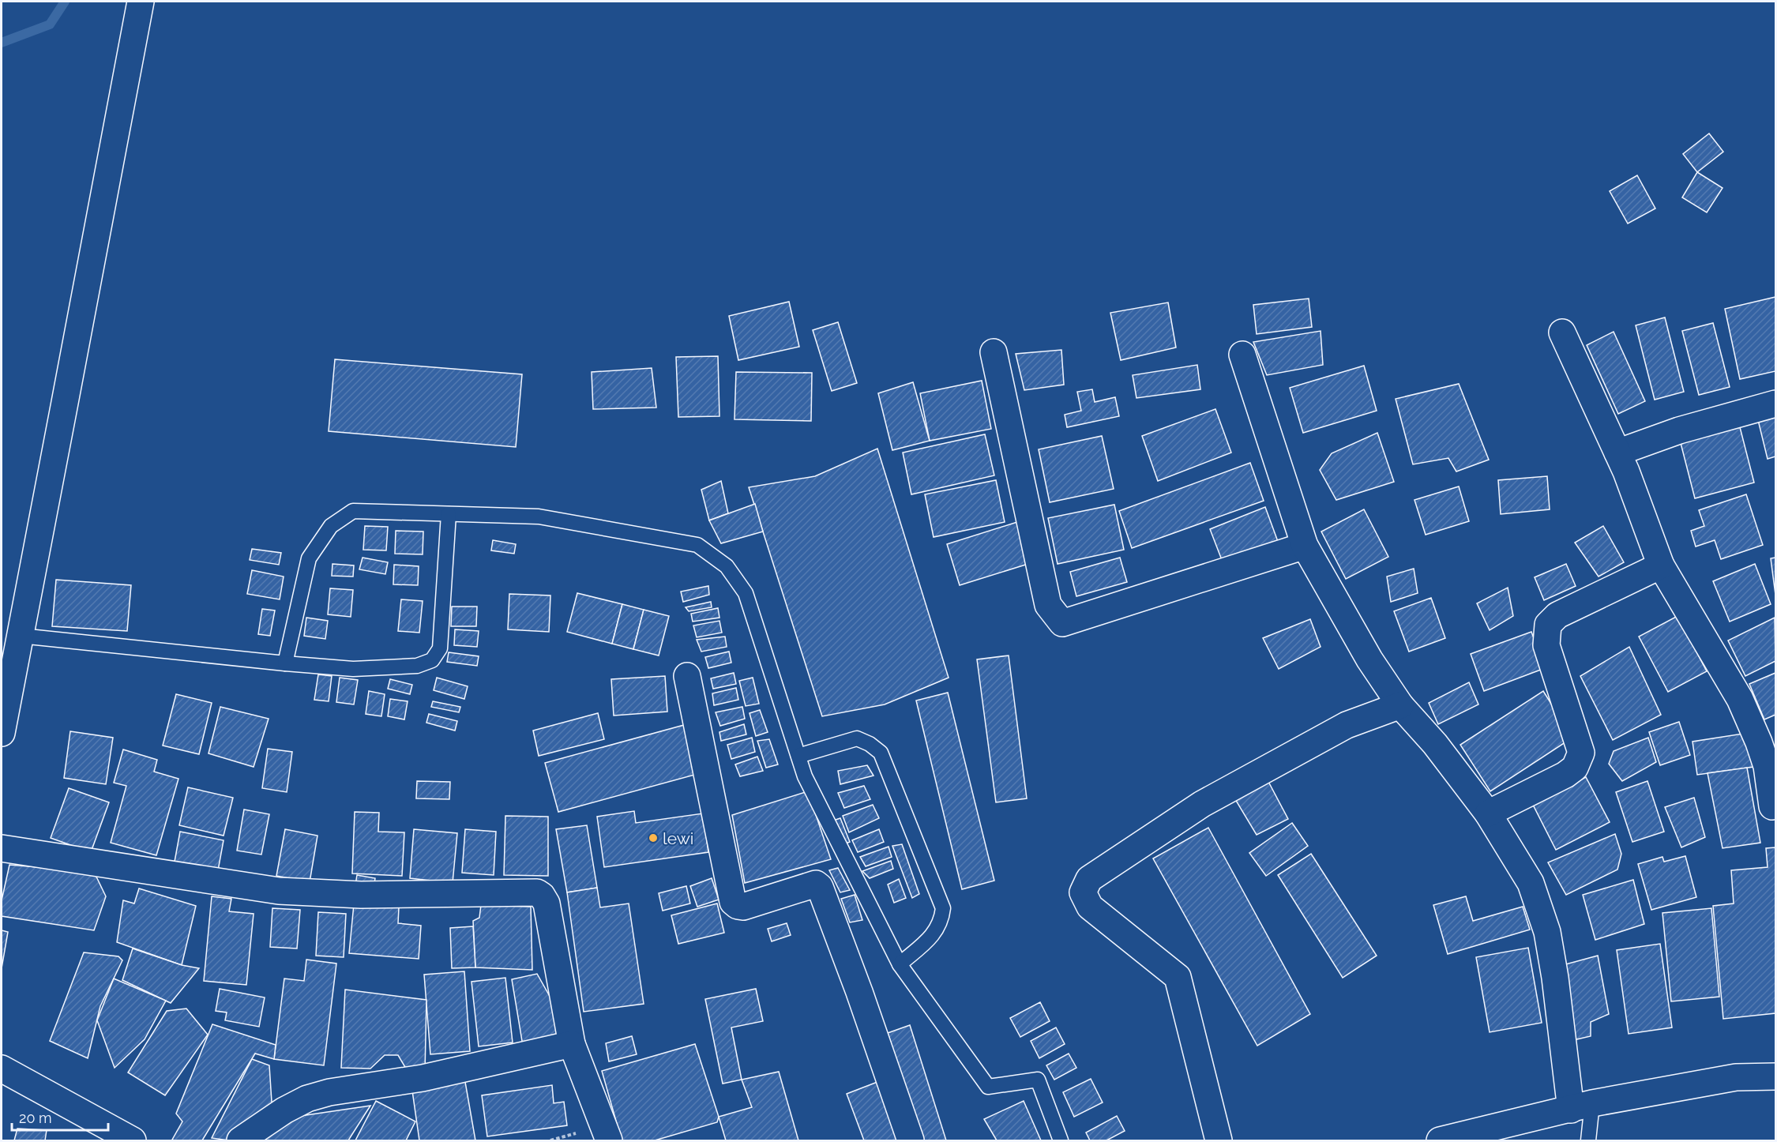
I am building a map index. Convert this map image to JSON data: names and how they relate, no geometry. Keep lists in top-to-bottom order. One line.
{"places":["lewi"],"scale_bar":"20 m"}
